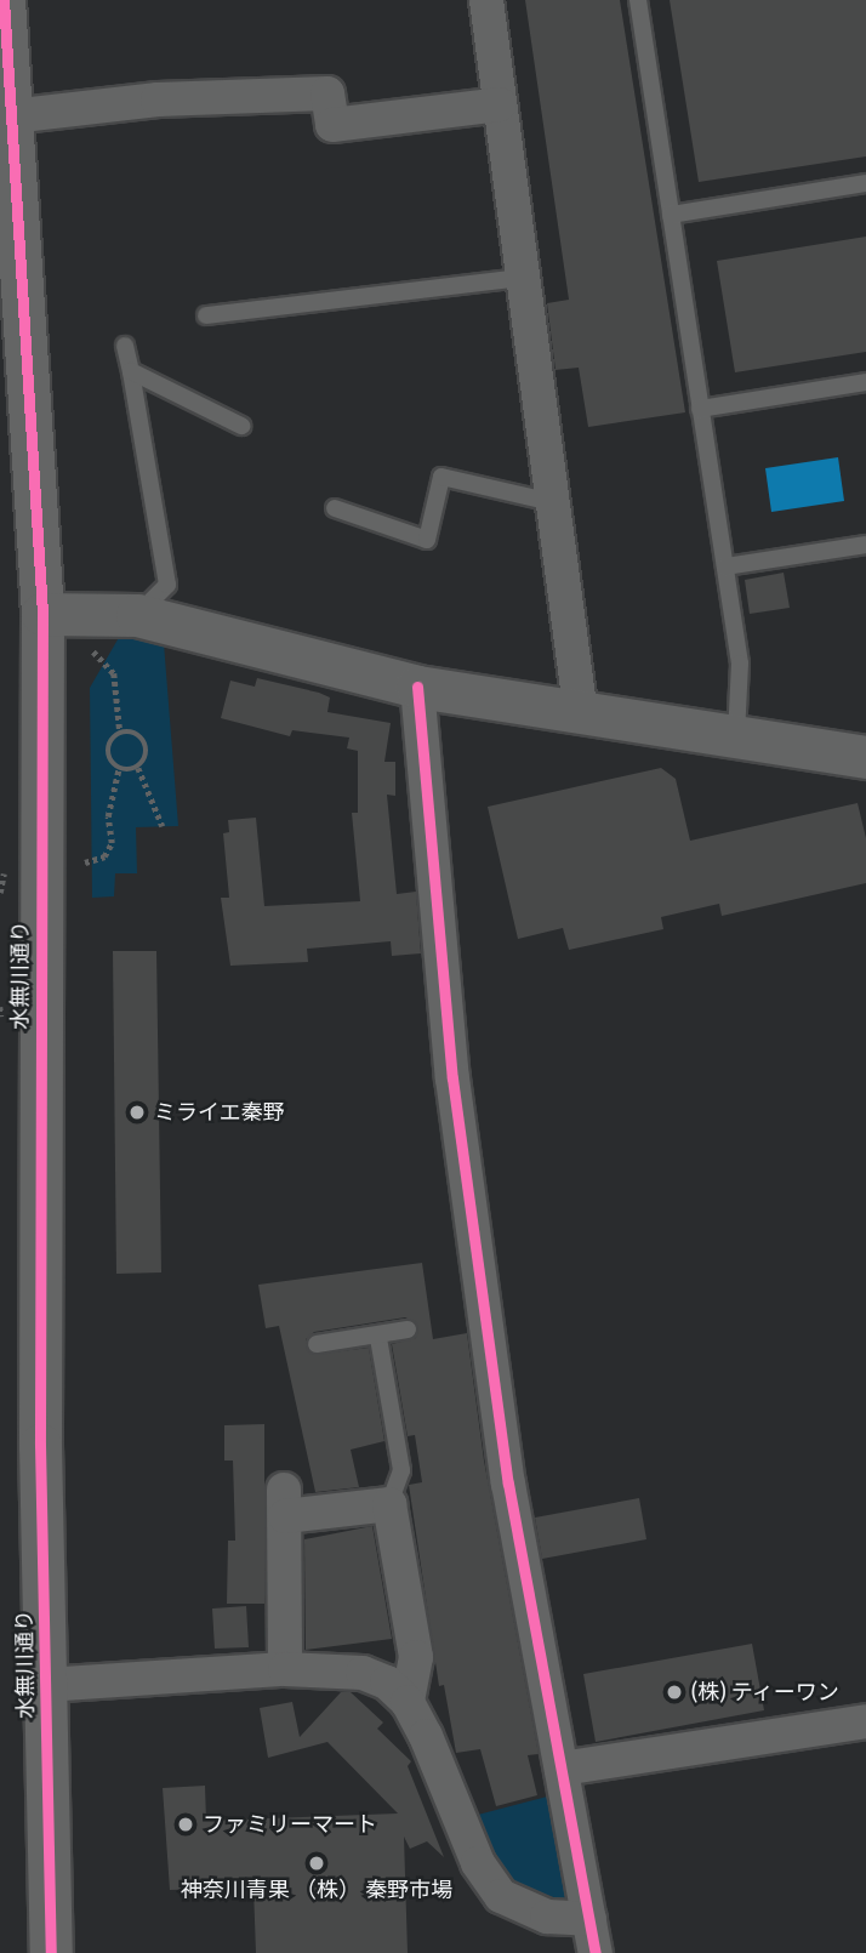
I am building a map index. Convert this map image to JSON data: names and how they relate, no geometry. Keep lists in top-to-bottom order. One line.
{"streets":{"street":["水無川通り"]},"places":["ミライエ秦野","(株) ティーワン","ファミリーマート","神奈川青果 （株） 秦野市場"]}
